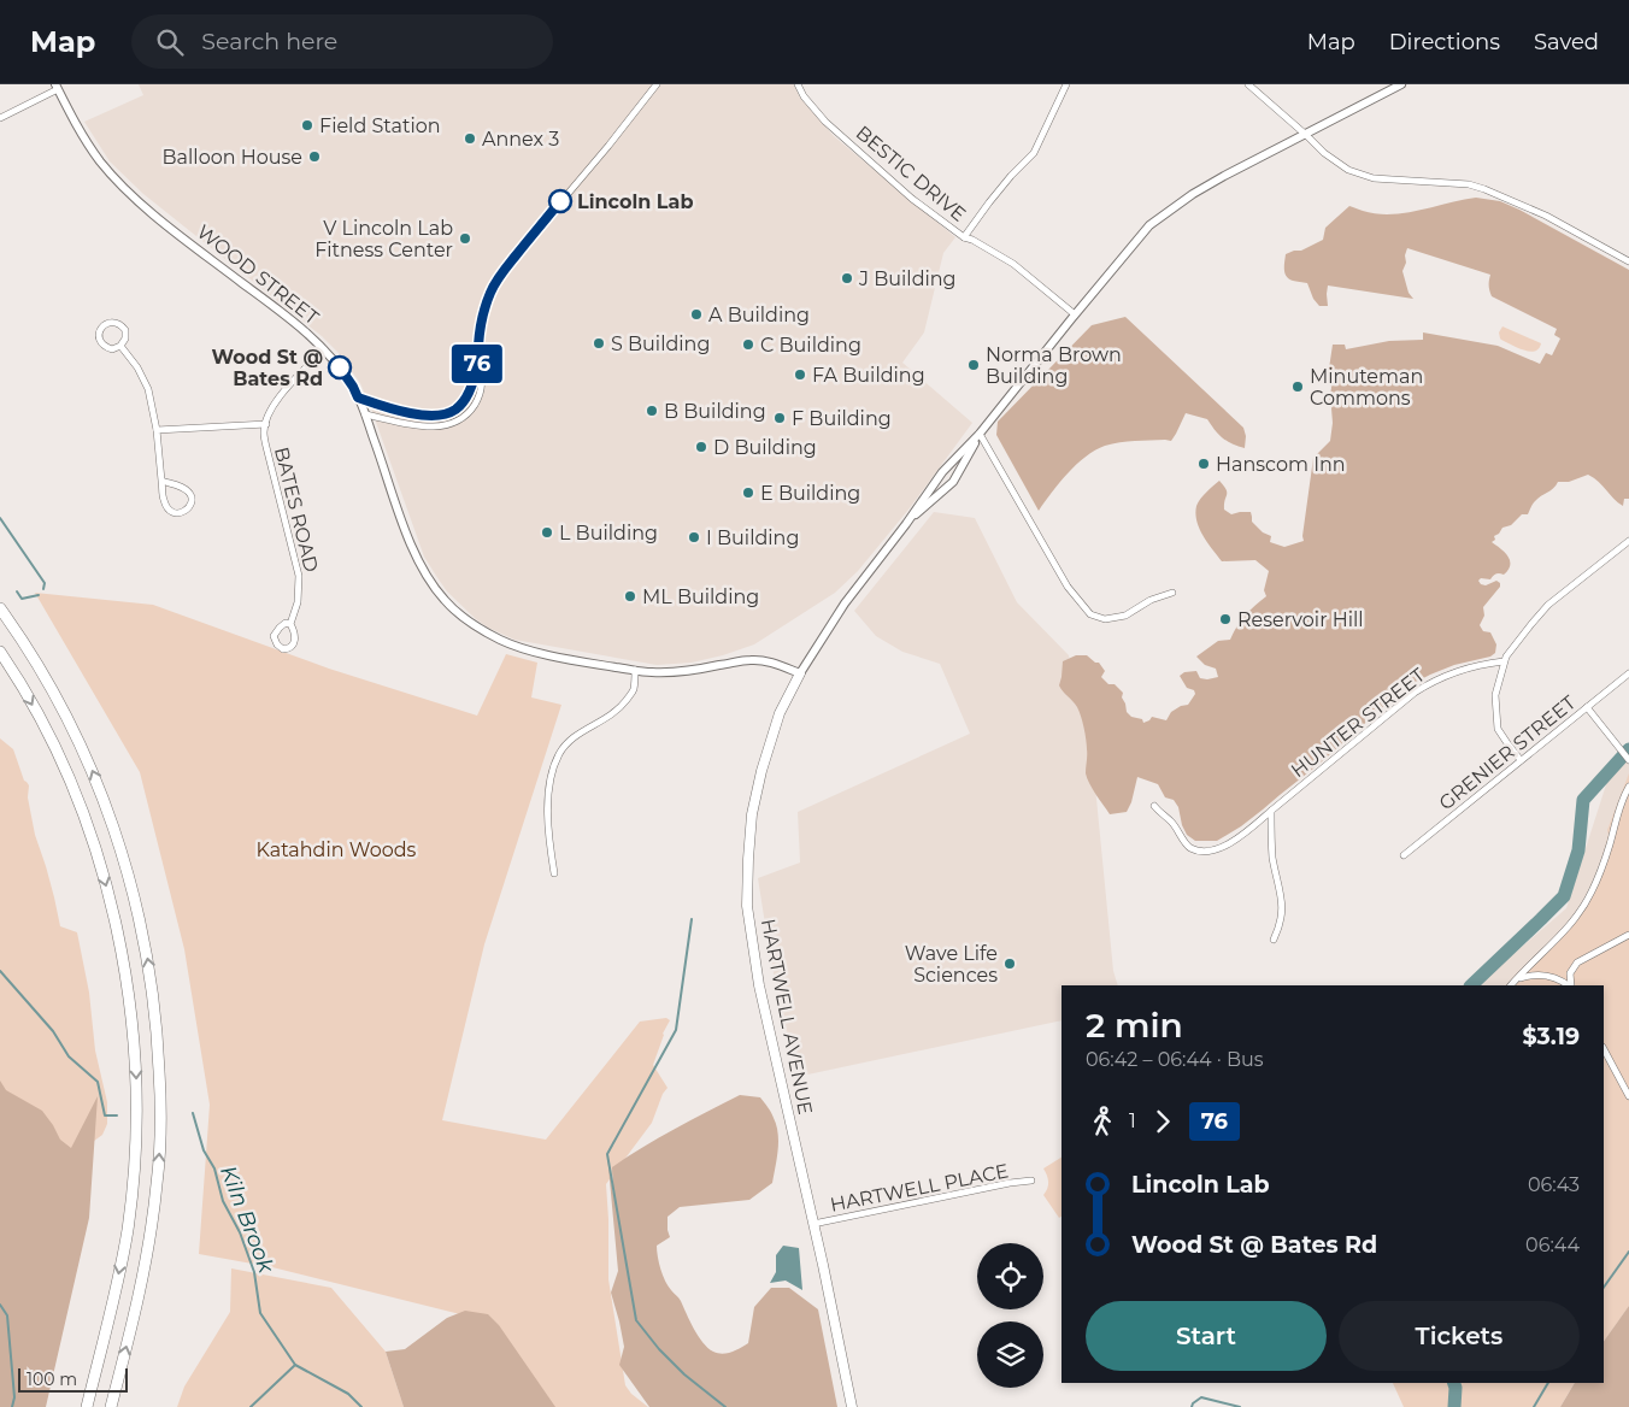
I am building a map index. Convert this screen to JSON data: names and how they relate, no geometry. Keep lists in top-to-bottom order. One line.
{"streets":{"main road":["HARTWELL AVENUE"],"street":["BESTIC DRIVE","WOOD STREET","BATES ROAD","HUNTER STREET","GRENIER STREET","HARTWELL PLACE"]},"crossings":[["WOOD STREET","BATES ROAD"],["WOOD STREET","HARTWELL AVENUE"],["HARTWELL AVENUE","HARTWELL PLACE"]],"water":["Kiln Brook"],"parks":["Katahdin Woods"],"places":["Field Station","Annex 3","Balloon House","Lincoln Lab","V Lincoln Lab Fitness Center","J Building","A Building","S Building","C Building","Norma Brown Building","Wood St @ Bates Rd","FA Building","Minuteman Commons","B Building","F Building","D Building","Hanscom Inn","E Building","L Building","I Building","ML Building","Reservoir Hill","Wave Life Sciences"],"lines":["bus line 76"],"scale_bar":"100 m","page":{"header":"Map","search":"Search here","nav":["Map","Directions","Saved"],"on_map":"76","heading":["2 min","06:42 – 06:44 · Bus","$3.19"],"legs":["1","76"],"list":[{"name":"Lincoln Lab","value":"06:43"},{"name":"Wood St @ Bates Rd","value":"06:44"}],"buttons":["Start","Tickets"],"scale":"100 m"}}
